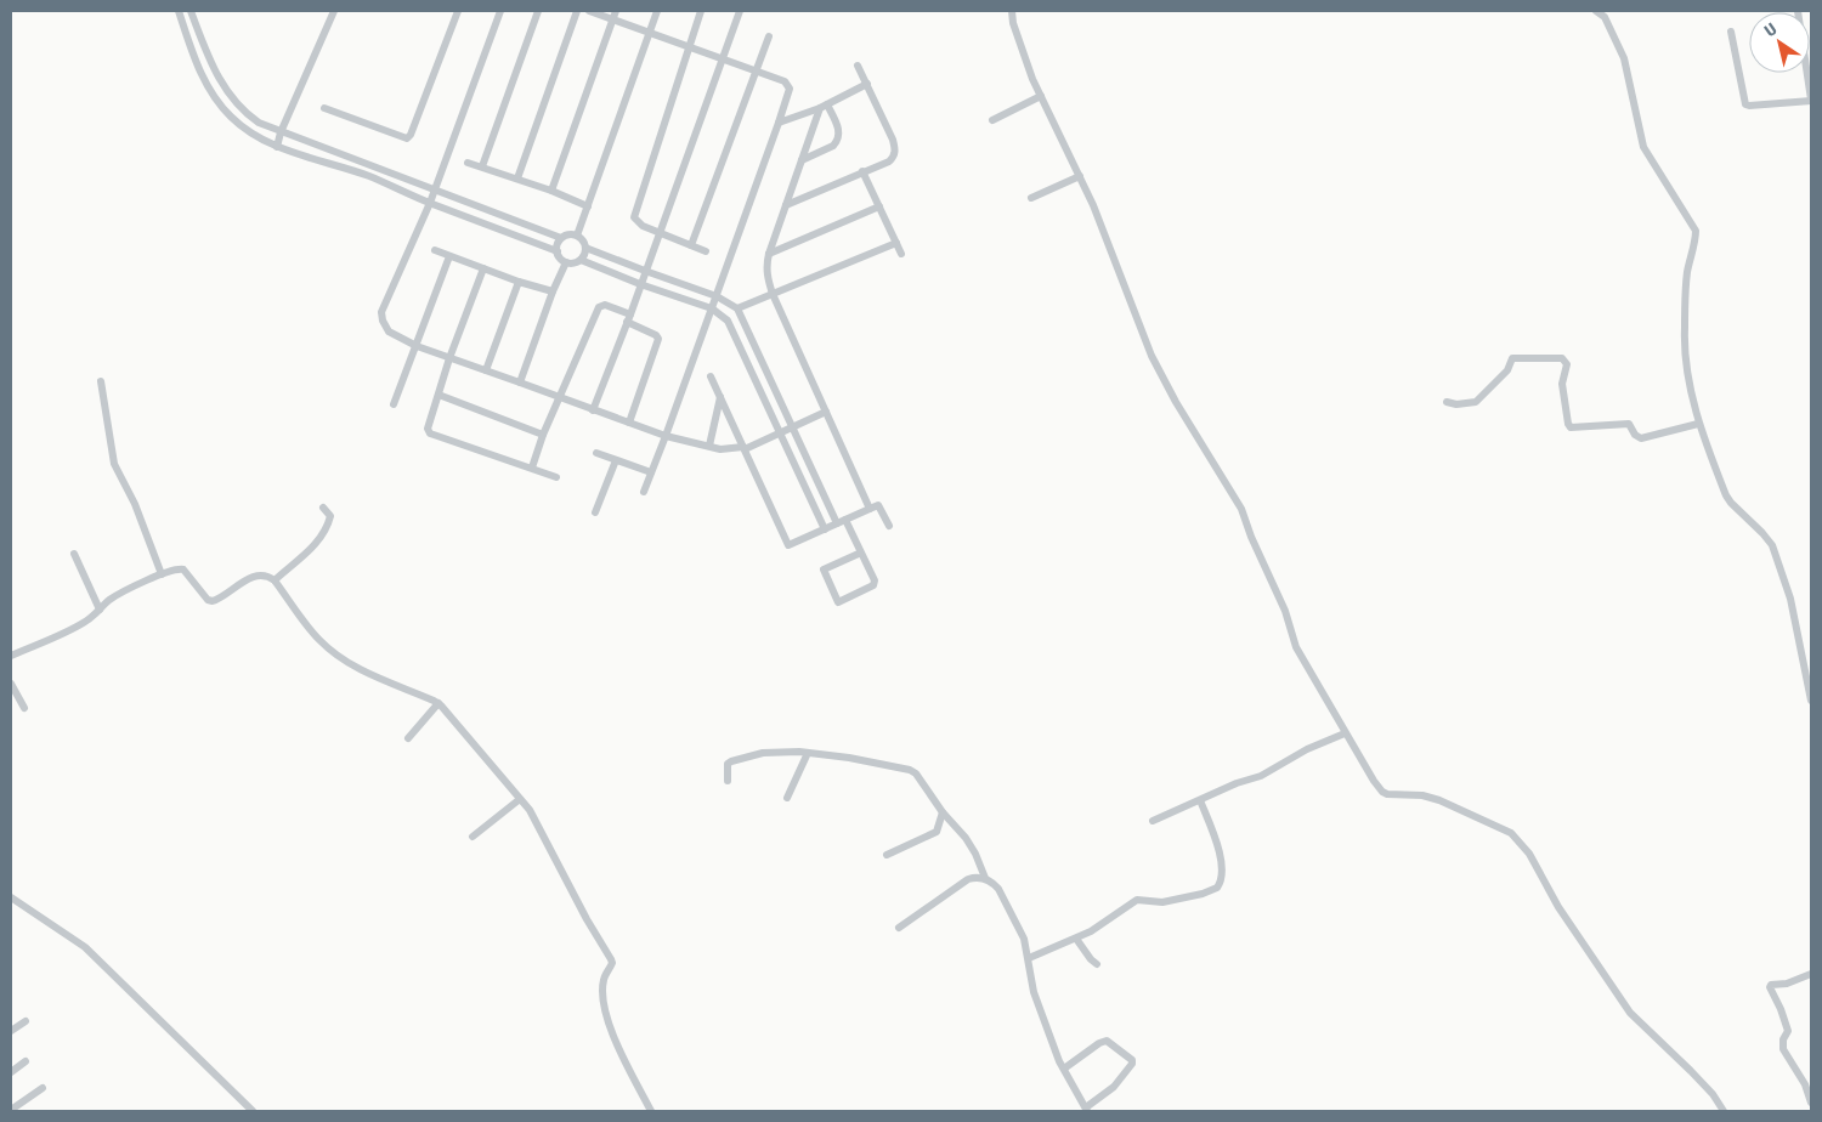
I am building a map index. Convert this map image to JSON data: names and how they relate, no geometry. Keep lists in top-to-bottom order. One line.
{"north":"top left"}
